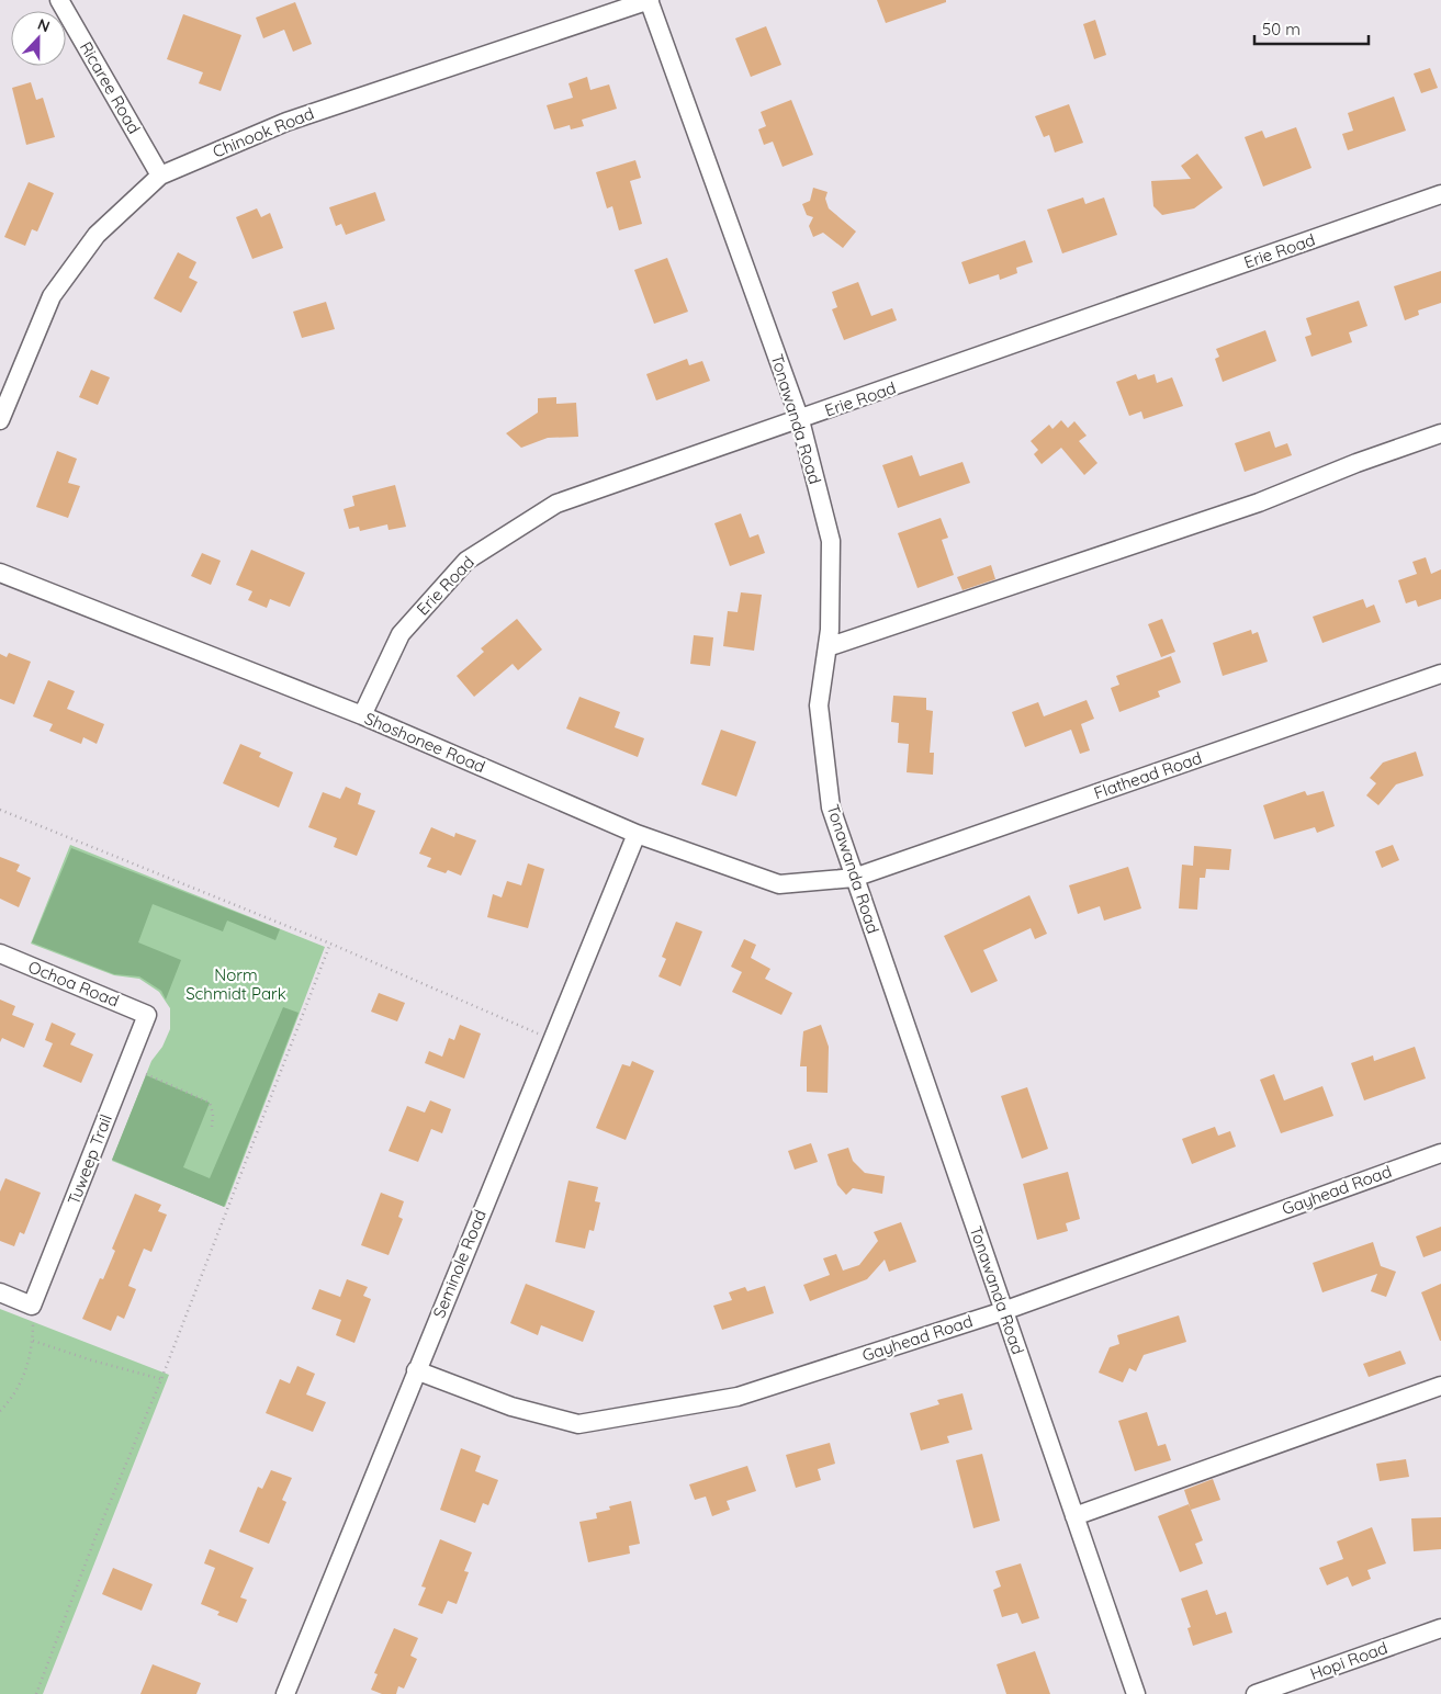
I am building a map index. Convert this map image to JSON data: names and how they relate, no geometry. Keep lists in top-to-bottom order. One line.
{"streets":{"street":["Ricaree Road","Chinook Road","Erie Road","Tonawanda Road","Shoshonee Road","Flathead Road","Ochoa Road","Tuweep Trail","Gayhead Road","Seminole Road","Hopi Road"]},"crossings":[["Ricaree Road","Chinook Road"],["Chinook Road","Tonawanda Road"],["Erie Road","Tonawanda Road"],["Erie Road","Shoshonee Road"],["Tonawanda Road","Shoshonee Road"],["Tonawanda Road","Flathead Road"],["Tonawanda Road","Gayhead Road"],["Shoshonee Road","Flathead Road"],["Shoshonee Road","Seminole Road"],["Ochoa Road","Tuweep Trail"],["Gayhead Road","Seminole Road"]],"parks":["Norm Schmidt Park"],"scale_bar":"50 m","north":"top"}
